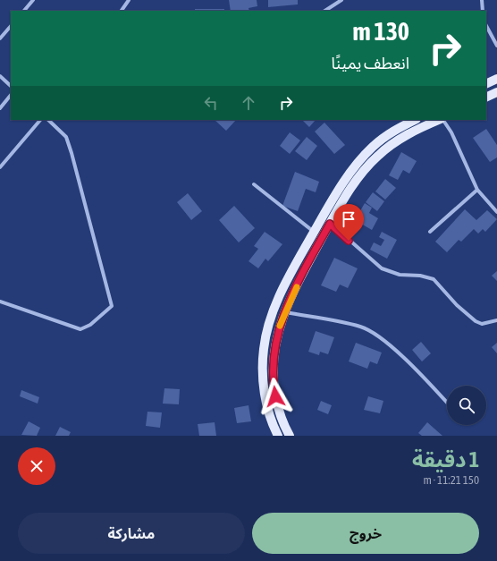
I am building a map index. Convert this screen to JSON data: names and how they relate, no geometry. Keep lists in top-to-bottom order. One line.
{"page":{"turn":["130 m","انعطف يمينًا"],"heading":["1 دقيقة","150 m · 11:21"],"buttons":["خروج","مشاركة"]}}
